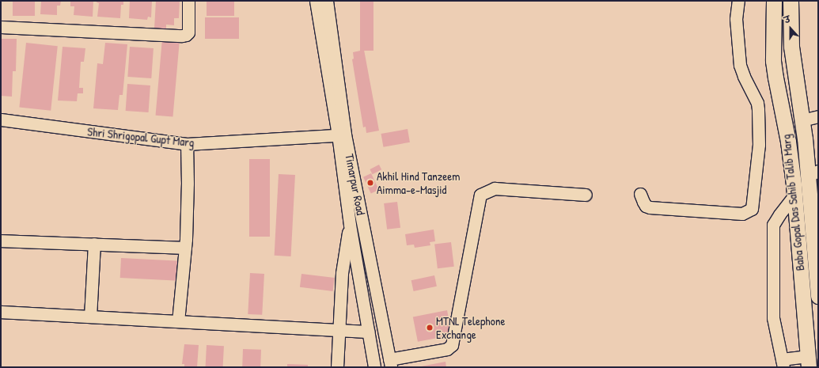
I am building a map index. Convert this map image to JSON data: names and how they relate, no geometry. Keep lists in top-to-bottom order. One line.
{"streets":{"main road":["Baba Gopal Das Sahib Talib Marg"],"street":["Shri Shrigopal Gupt Marg","Timarpur Road"]},"crossings":[["Shri Shrigopal Gupt Marg","Timarpur Road"]],"places":["Akhil Hind Tanzeem Aimma-e-Masjid","MTNL Telephone Exchange"],"north":"top"}
